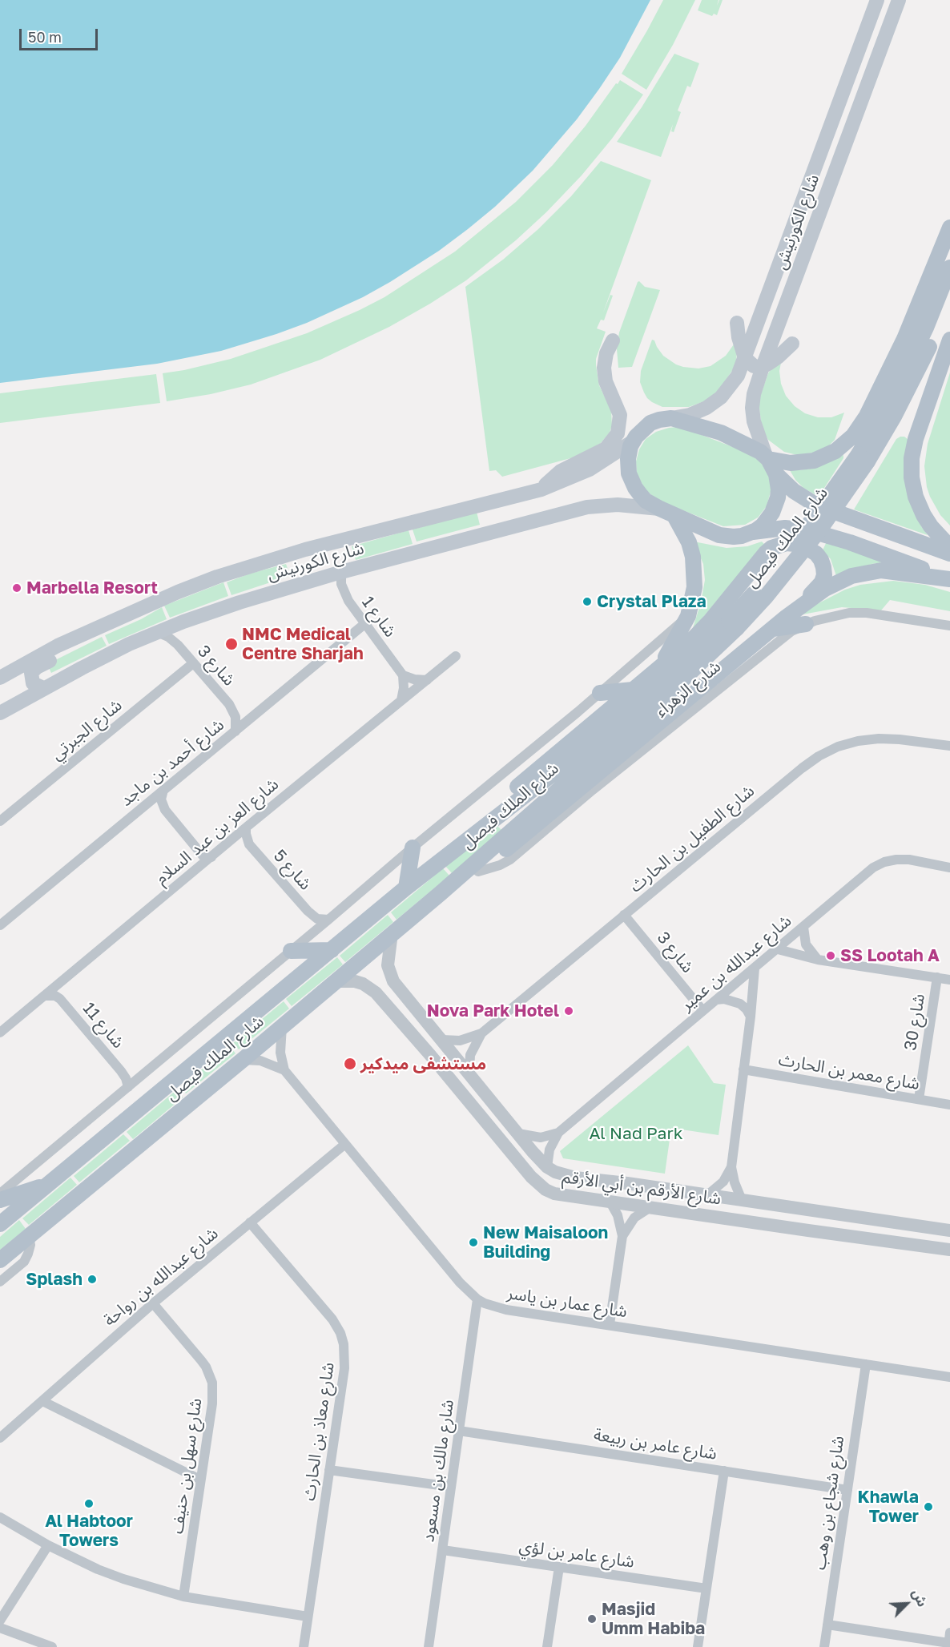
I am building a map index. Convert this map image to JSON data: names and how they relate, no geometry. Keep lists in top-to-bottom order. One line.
{"streets":{"main road":["شارع الكورنيش","شارع الملك فيصل"],"street":["شارع 1","شارع 3","شارع الزهراء","شارع الجبرتي","شارع أحمد بن ماجد","شارع العز بن عبد السلام","شارع الطفيل بن الحارث","شارع 5","شارع عبدالله بن عمير","شارع 30","شارع 11","شارع معمر بن الحارث","شارع الأرقم بن أبي الأرقم","شارع عبدالله بن رواحة","شارع عمار بن ياسر","شارع معاذ بن الحارث","شارع عامر بن ربيعة","شارع سهل بن حنيف","شارع مالك بن مسعود","شارع شجاع بن وهب","شارع عامر بن لؤي"]},"crossings":[["شارع الكورنيش","شارع 1"],["شارع الكورنيش","شارع 3"],["شارع الملك فيصل","شارع 5"],["شارع الملك فيصل","شارع 11"],["شارع الملك فيصل","شارع الأرقم بن أبي الأرقم"],["شارع 1","شارع أحمد بن ماجد"],["شارع 3","شارع الجبرتي"],["شارع 3","شارع أحمد بن ماجد"],["شارع 3","شارع الطفيل بن الحارث"],["شارع 3","شارع عبدالله بن عمير"],["شارع العز بن عبد السلام","شارع 5"],["شارع العز بن عبد السلام","شارع 11"],["شارع الطفيل بن الحارث","شارع الأرقم بن أبي الأرقم"],["شارع عبدالله بن عمير","شارع الأرقم بن أبي الأرقم"],["شارع 30","شارع معمر بن الحارث"],["شارع عبدالله بن رواحة","شارع عمار بن ياسر"],["شارع عبدالله بن رواحة","شارع معاذ بن الحارث"],["شارع عبدالله بن رواحة","شارع سهل بن حنيف"],["شارع عمار بن ياسر","شارع مالك بن مسعود"],["شارع عمار بن ياسر","شارع شجاع بن وهب"],["شارع عامر بن ربيعة","شارع مالك بن مسعود"],["شارع عامر بن ربيعة","شارع شجاع بن وهب"],["شارع مالك بن مسعود","شارع عامر بن لؤي"]],"parks":["Al Nad Park"],"places":["Marbella Resort","Crystal Plaza","NMC Medical Centre Sharjah","SS Lootah A","Nova Park Hotel","مستشفى ميدكير","New Maisaloon Building","Splash","Al Habtoor Towers","Khawla Tower","Masjid Umm Habiba"],"scale_bar":"50 m","north":"top right"}
